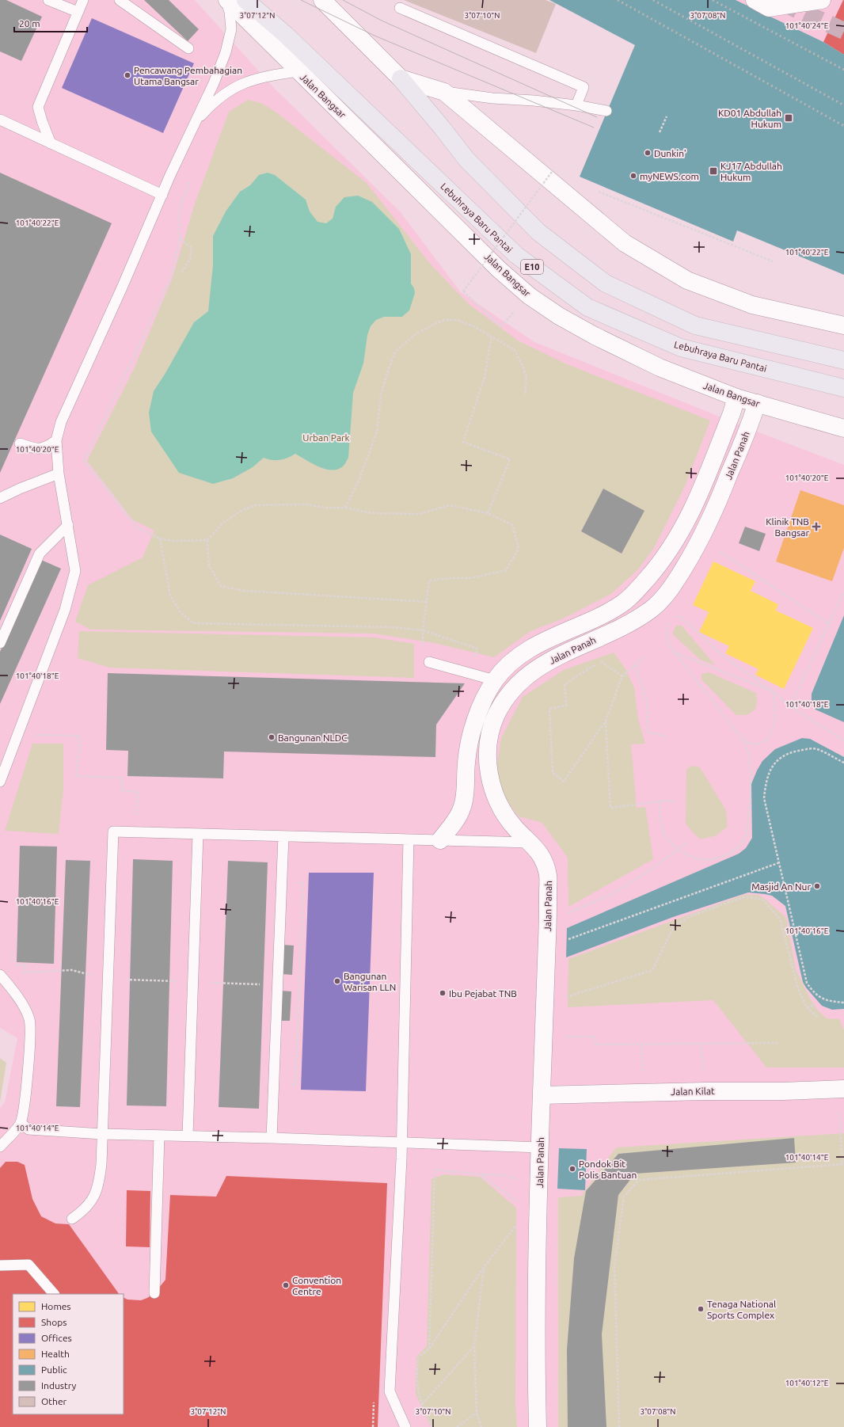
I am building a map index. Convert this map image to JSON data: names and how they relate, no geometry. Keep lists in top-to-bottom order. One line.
{"streets":{"highway":["Lebuhraya Baru Pantai","E10"],"street":["Jalan Bangsar","Jalan Panah","Jalan Kilat"]},"crossings":[["Jalan Bangsar","Jalan Panah"],["Jalan Panah","Jalan Kilat"]],"parks":["Urban Park"],"places":{"other":["Pencawang Pembahagian Utama Bangsar","Dunkin'","myNEWS.com","Bangunan NLDC","Masjid An Nur","Bangunan Warisan LLN","Ibu Pejabat TNB","Pondok Bit Polis Bantuan","Convention Centre","Tenaga National Sports Complex"],"transit":["KD01 Abdullah Hukum","KJ17 Abdullah Hukum"],"health":["Klinik TNB Bangsar"]},"legend":["Homes","Shops","Offices","Health","Public","Industry","Other"],"scale_bar":"20 m","coordinates":["3°07'12\"N","3°07'10\"N","3°07'08\"N","101°40'24\"E","101°40'22\"E","101°40'20\"E","101°40'18\"E","101°40'16\"E","101°40'14\"E","101°40'12\"E"]}
